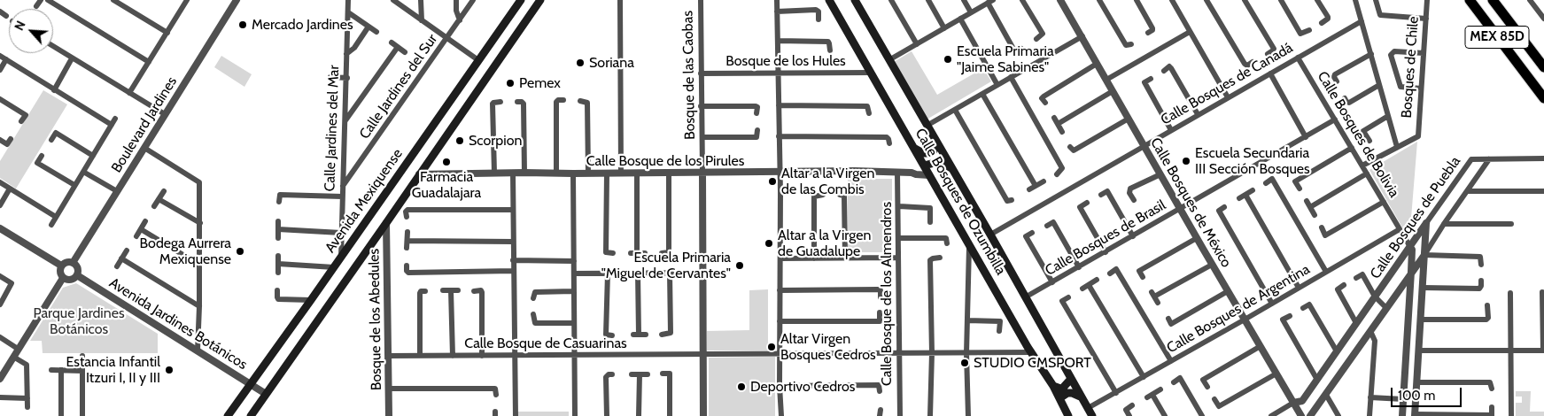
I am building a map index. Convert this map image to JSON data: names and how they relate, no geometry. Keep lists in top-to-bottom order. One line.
{"streets":{"highway":["MEX 85D"],"main road":["Avenida Mexiquense","Calle Bosques de Ozumbilla"],"street":["Bosque de los Hules","Bosques de Chile","Bosque de las Caobas","Calle Bosques de Canadá","Calle Jardines del Sur","Boulevard Jardines","Calle Jardines del Mar","Calle Bosques de Bolivia","Calle Bosque de los Pirules","Calle Bosques de México","Calle Bosques de Puebla","Calle Bosques de Brasil","Calle Bosque de los Almendros","Calle Bosques de Argentina","Bosque de los Abedules","Avenida Jardines Botánicos","Calle Bosque de Casuarinas"]},"crossings":[["Bosque de los Hules","Bosque de las Caobas"],["Bosque de los Hules","Calle Bosques de Ozumbilla"],["Bosque de las Caobas","Calle Bosque de los Pirules"],["Bosque de las Caobas","Calle Bosque de Casuarinas"],["Calle Bosques de Canadá","Calle Bosques de Bolivia"],["Calle Bosques de Canadá","Calle Bosques de Ozumbilla"],["Calle Bosques de Canadá","Calle Bosques de México"],["Calle Jardines del Sur","Calle Jardines del Mar"],["Boulevard Jardines","Avenida Jardines Botánicos"],["Calle Jardines del Mar","Avenida Mexiquense"],["Calle Bosques de Bolivia","Calle Bosques de Puebla"],["Calle Bosques de Bolivia","Calle Bosques de Brasil"],["Calle Bosques de Bolivia","Calle Bosques de Argentina"],["Calle Bosque de los Pirules","Avenida Mexiquense"],["Calle Bosque de los Pirules","Calle Bosques de Ozumbilla"],["Calle Bosque de los Pirules","Calle Bosque de los Almendros"],["Avenida Mexiquense","Bosque de los Abedules"],["Avenida Mexiquense","Avenida Jardines Botánicos"],["Calle Bosques de Ozumbilla","Calle Bosques de Brasil"],["Calle Bosques de Ozumbilla","Calle Bosques de Argentina"],["Calle Bosques de México","Calle Bosques de Puebla"],["Calle Bosques de México","Calle Bosques de Brasil"],["Calle Bosques de México","Calle Bosques de Argentina"],["Bosque de los Abedules","Calle Bosque de Casuarinas"]],"parks":["Parque Jardines Botánicos"],"places":["Mercado Jardines","Escuela Primaria \"Jaime Sabines\"","Soriana","Pemex","Scorpion","Escuela Secundaria III Sección Bosques","Farmacia Guadalajara","Altar a la Virgen de las Combis","Altar a la Virgen de Guadalupe","Bodega Aurrera Mexiquense","Escuela Primaria \"Miguel de Cervantes\"","Altar Virgen Bosques Cedros","STUDIO CMSPORT","Estancia Infantil Itzuri I, II y III","Deportivo Cedros"],"scale_bar":"100 m","north":"top left"}
